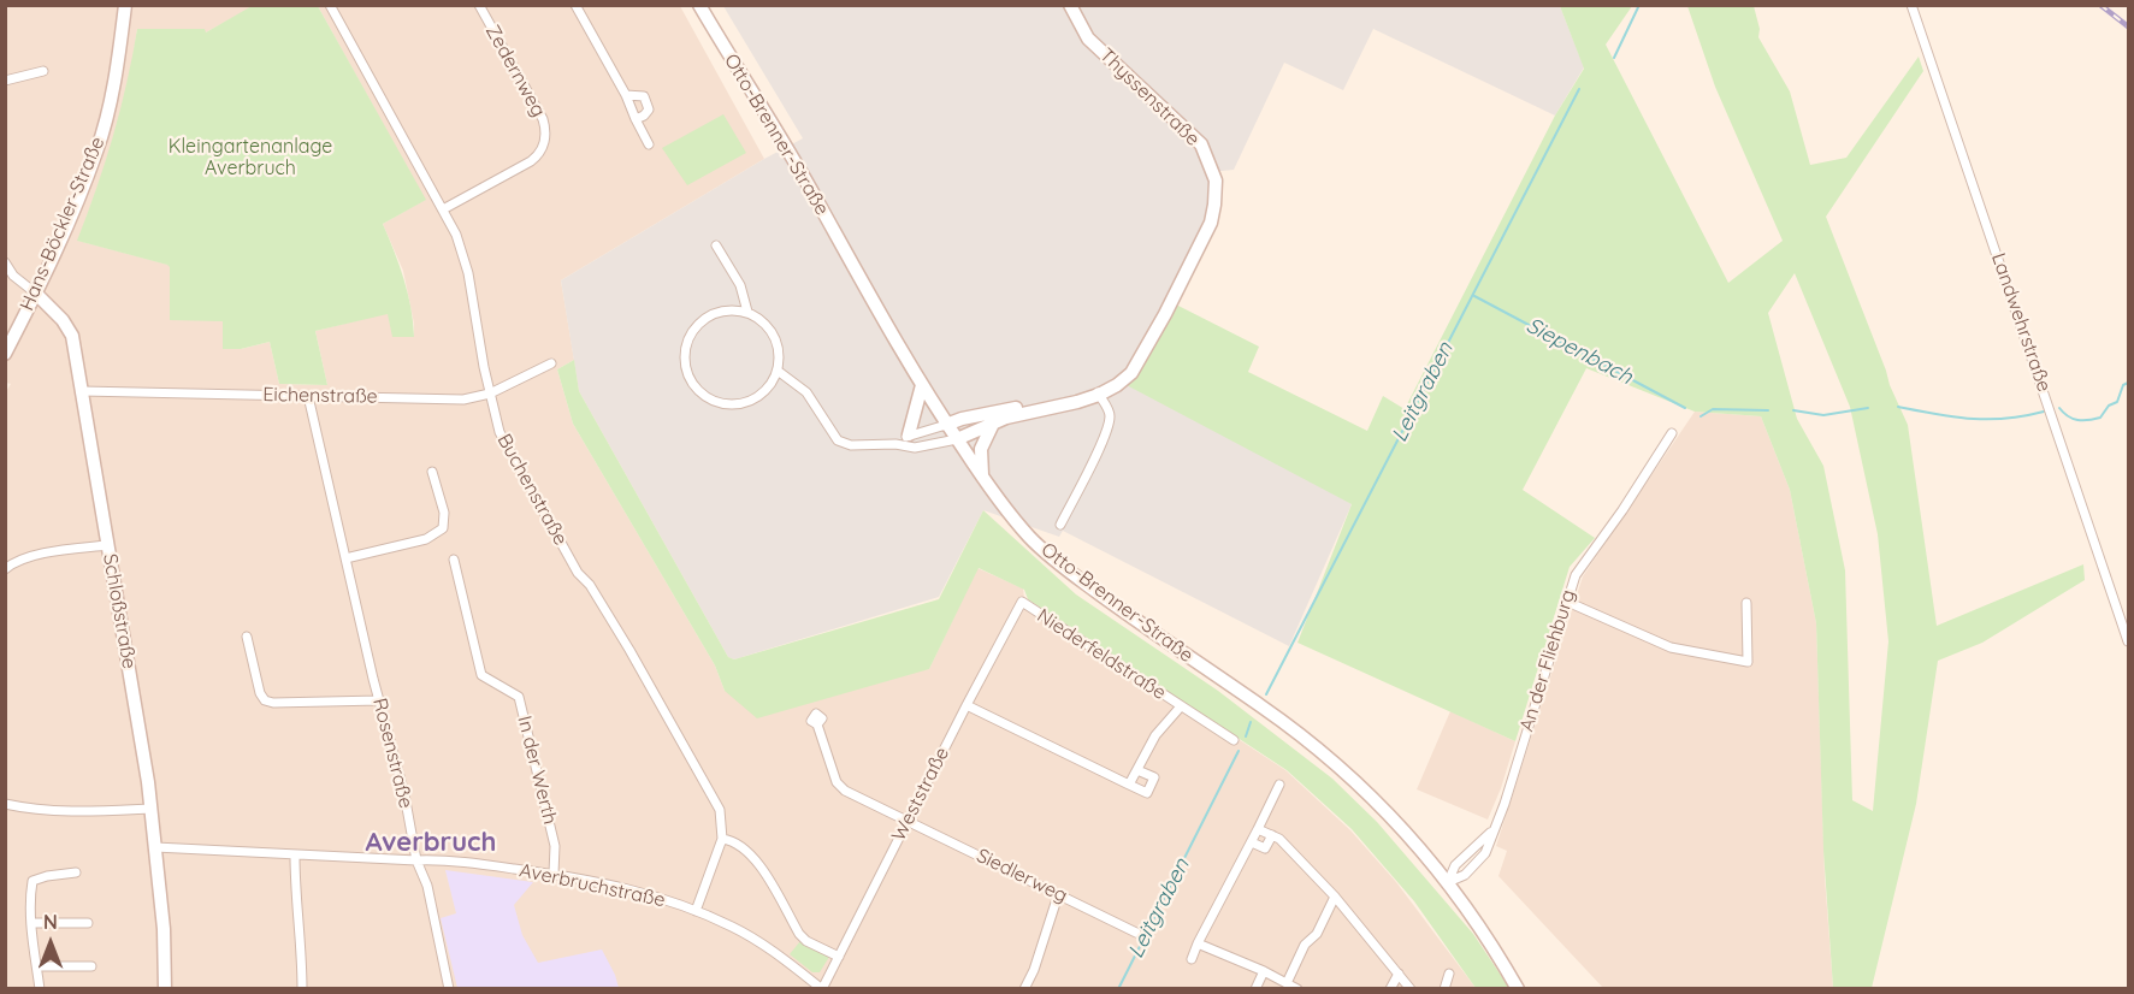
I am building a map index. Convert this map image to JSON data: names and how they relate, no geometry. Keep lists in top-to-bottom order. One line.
{"streets":{"main road":["Thyssenstraße","Otto-Brenner-Straße","Hans-Böckler-Straße","Schloßstraße"],"street":["Zedernweg","Landwehrstraße","Eichenstraße","Buchenstraße","Niederfeldstraße","An der Fliehburg","Rosenstraße","In der Werth","Weststraße","Siedlerweg","Averbruchstraße"]},"crossings":[["Zedernweg","Buchenstraße"],["Thyssenstraße","Otto-Brenner-Straße"],["Otto-Brenner-Straße","An der Fliehburg"],["Hans-Böckler-Straße","Schloßstraße"],["Eichenstraße","Buchenstraße"],["Eichenstraße","Schloßstraße"],["Eichenstraße","Rosenstraße"],["Buchenstraße","Averbruchstraße"],["Schloßstraße","Averbruchstraße"],["Niederfeldstraße","Weststraße"],["Rosenstraße","Averbruchstraße"],["In der Werth","Averbruchstraße"],["Weststraße","Siedlerweg"],["Weststraße","Averbruchstraße"]],"districts":["Averbruch"],"water":["Siepenbach","Leitgraben"],"parks":["Kleingartenanlage Averbruch"],"north":"top"}
